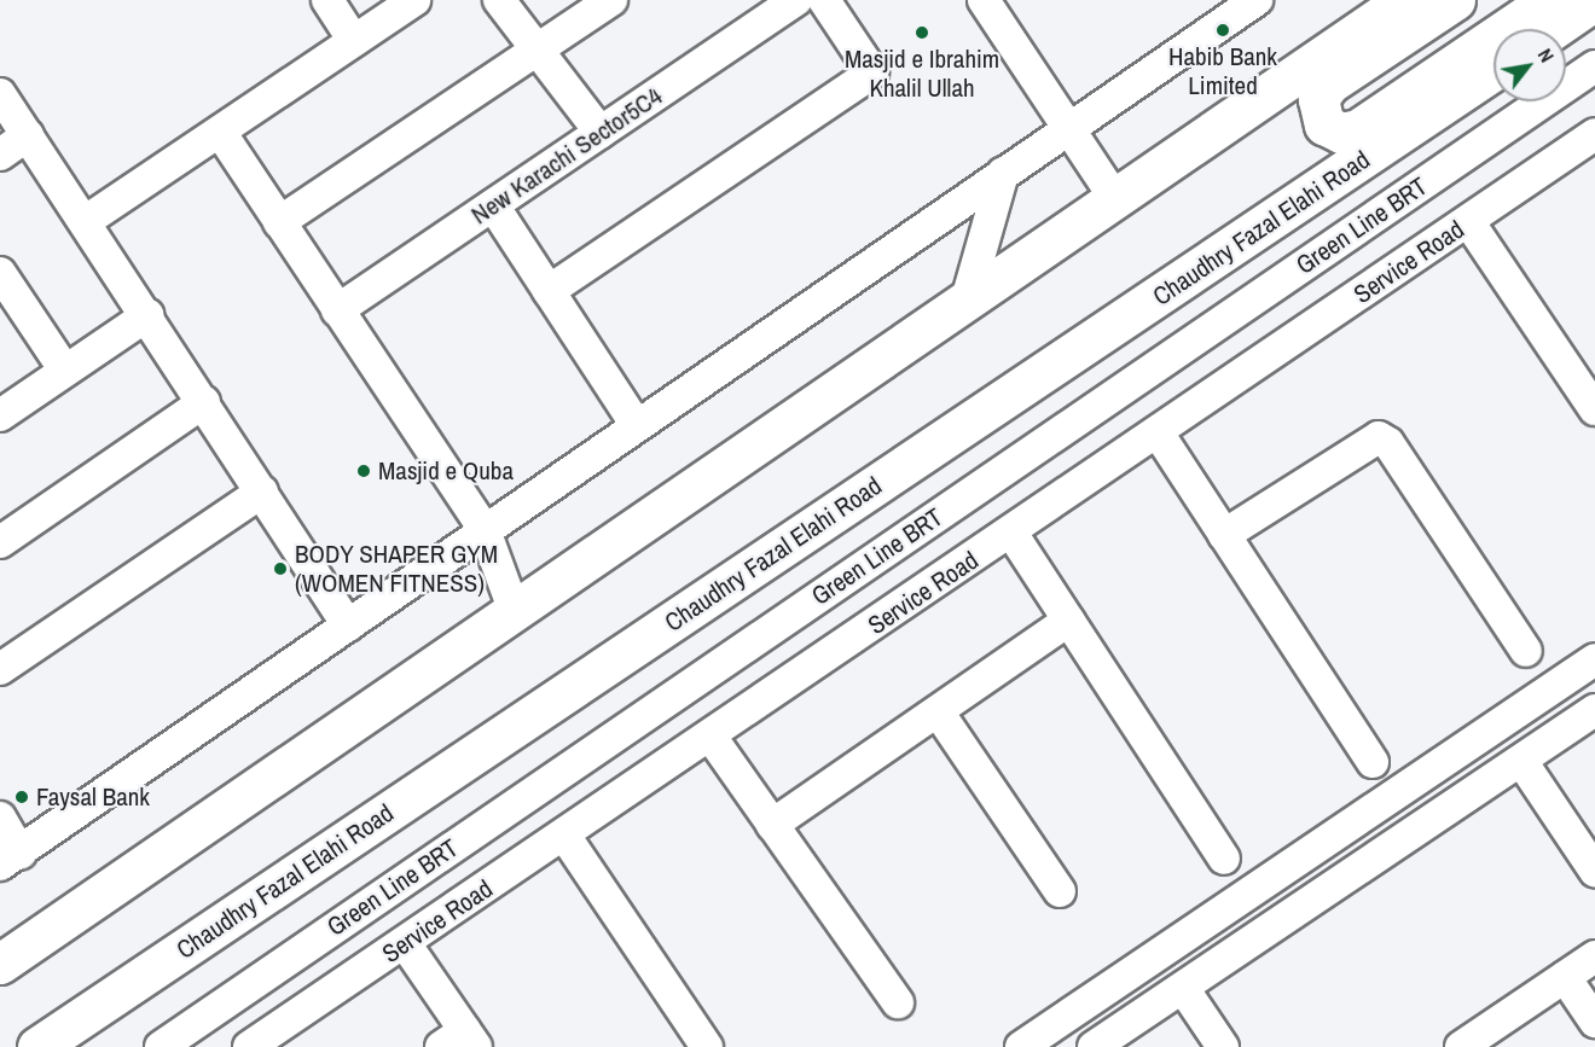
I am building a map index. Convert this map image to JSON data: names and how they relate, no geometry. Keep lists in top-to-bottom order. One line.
{"streets":{"main road":["Chaudhry Fazal Elahi Road"],"street":["New Karachi Sector5C4","Green Line BRT","Service Road"]},"places":["Habib Bank Limited","Masjid e Ibrahim Khalil Ullah","Masjid e Quba","BODY SHAPER GYM (WOMEN FITNESS)","Faysal Bank"],"north":"top right"}
